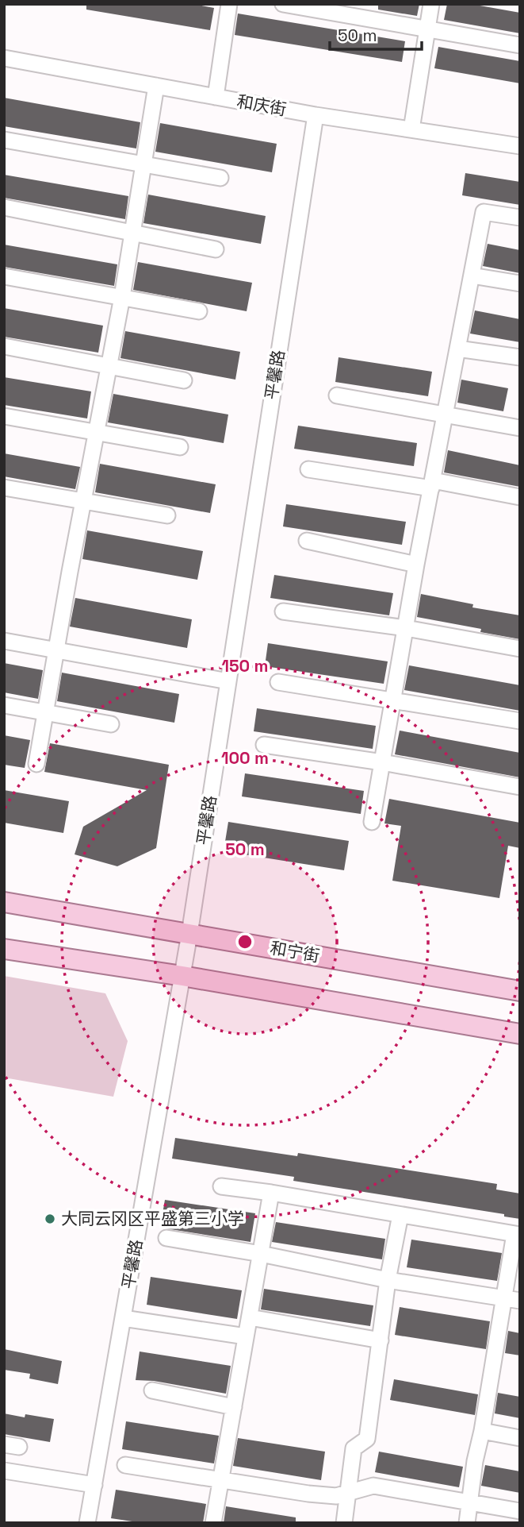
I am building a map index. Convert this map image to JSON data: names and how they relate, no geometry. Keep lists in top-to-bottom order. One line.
{"streets":{"main road":["和宁街"],"street":["和庆街","平馨路"]},"crossings":[["和庆街","平馨路"],["平馨路","和宁街"]],"places":["大同云冈区平盛第三小学"],"scale_bar":"50 m","rings":["150 m","100 m","50 m"]}
